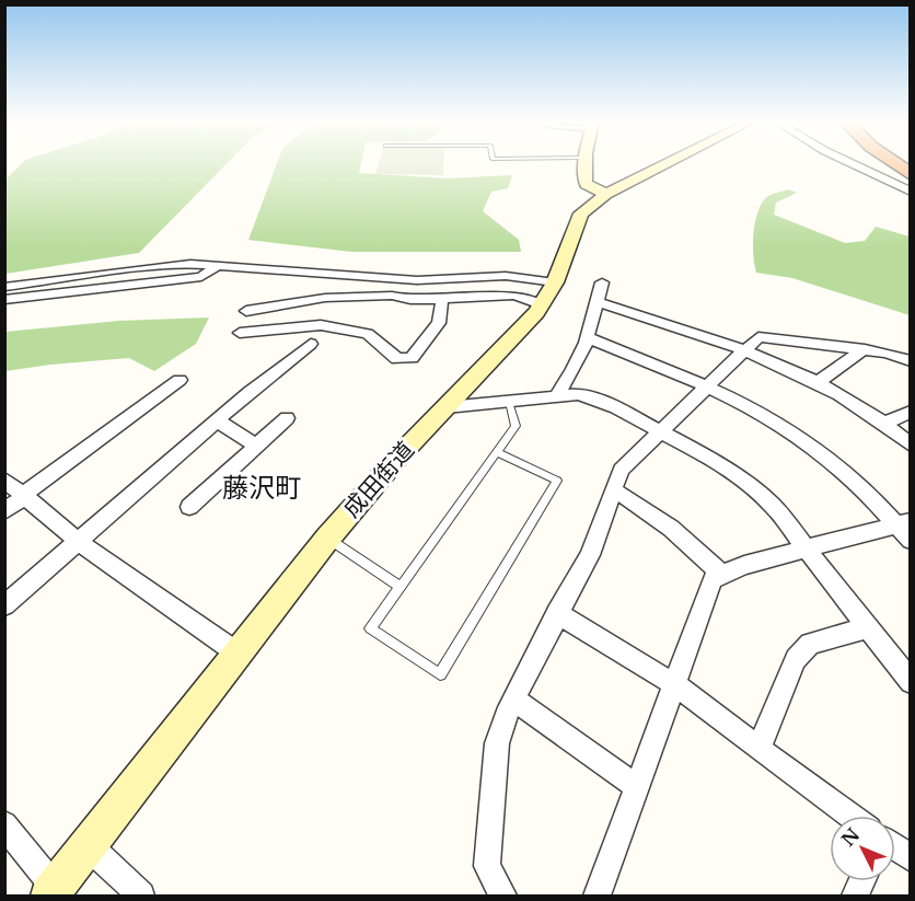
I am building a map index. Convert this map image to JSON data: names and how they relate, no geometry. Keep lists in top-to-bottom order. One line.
{"streets":{"street":["成田街道"]},"districts":["藤沢町"],"north":"top left"}
